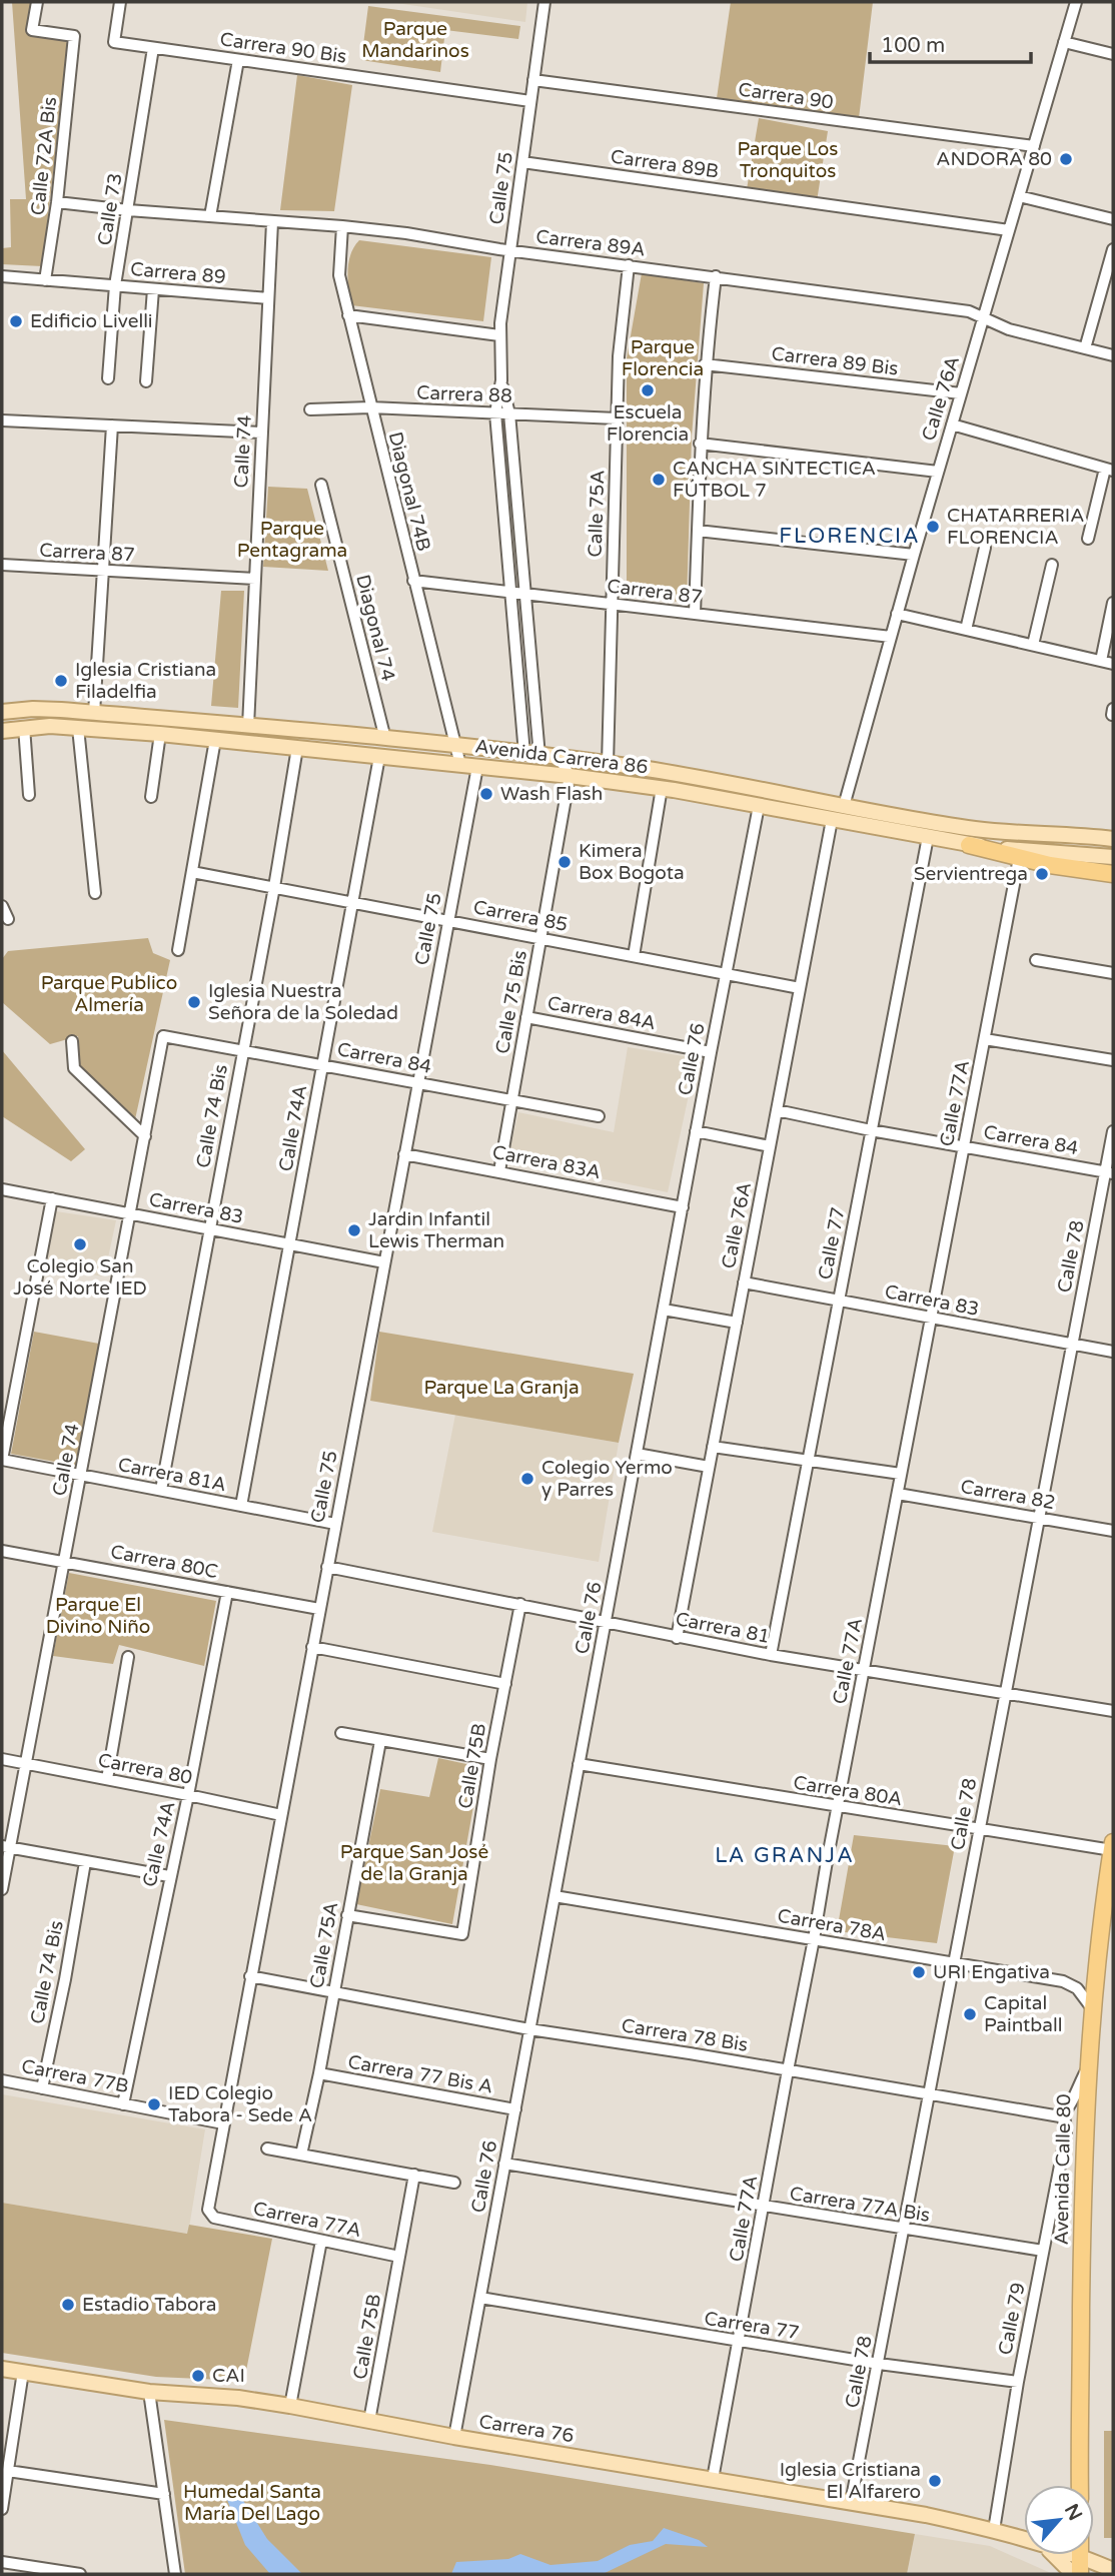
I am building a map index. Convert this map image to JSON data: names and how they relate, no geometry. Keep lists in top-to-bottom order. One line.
{"streets":{"highway":["Avenida Calle 80"],"main road":["Avenida Carrera 86","Carrera 76"],"street":["Carrera 90 Bis","Carrera 90","Calle 72A Bis","Carrera 89B","Calle 75","Calle 73","Carrera 89A","Carrera 89","Carrera 89 Bis","Carrera 88","Calle 76A","Calle 74","Diagonal 74B","Calle 75A","Carrera 87","Diagonal 74","Carrera 85","Calle 75 Bis","Carrera 84A","Carrera 84","Calle 76","Calle 77A","Calle 74 Bis","Calle 74A","Carrera 83A","Carrera 83","Calle 77","Calle 78","Carrera 81A","Carrera 82","Carrera 80C","Carrera 81","Calle 75B","Carrera 80","Carrera 80A","Carrera 78A","Carrera 78 Bis","Carrera 77 Bis A","Carrera 77B","Carrera 77A Bis","Carrera 77A","Calle 79","Carrera 77"]},"crossings":[["Carrera 90 Bis","Calle 75"],["Carrera 90 Bis","Calle 73"],["Carrera 90","Calle 75"],["Carrera 90","Calle 76A"],["Calle 72A Bis","Carrera 89A"],["Calle 72A Bis","Carrera 89"],["Carrera 89B","Calle 75"],["Carrera 89B","Calle 76A"],["Calle 75","Carrera 89A"],["Calle 75","Carrera 88"],["Calle 75","Carrera 87"],["Calle 75","Avenida Carrera 86"],["Calle 75","Carrera 85"],["Calle 75","Carrera 84"],["Calle 75","Carrera 83A"],["Calle 75","Carrera 83"],["Calle 75","Carrera 81A"],["Calle 75","Carrera 80C"],["Calle 75","Carrera 81"],["Calle 75","Carrera 80"],["Calle 75","Carrera 78 Bis"],["Calle 75","Carrera 77B"],["Calle 75","Carrera 77A"],["Calle 73","Carrera 89A"],["Calle 73","Carrera 89"],["Carrera 89A","Calle 76A"],["Carrera 89A","Calle 74"],["Carrera 89A","Diagonal 74B"],["Carrera 89A","Calle 75A"],["Carrera 89","Calle 74"],["Carrera 89 Bis","Calle 76A"],["Carrera 88","Diagonal 74B"],["Carrera 88","Calle 75A"],["Calle 76A","Carrera 87"],["Calle 76A","Avenida Carrera 86"],["Calle 76A","Carrera 85"],["Calle 76A","Carrera 84"],["Calle 76A","Carrera 83"],["Calle 76A","Carrera 81"],["Calle 74","Carrera 87"],["Calle 74","Avenida Carrera 86"],["Calle 74","Carrera 84"],["Calle 74","Carrera 83"],["Calle 74","Carrera 81A"],["Calle 74","Carrera 80C"],["Calle 74","Carrera 80"],["Diagonal 74B","Carrera 87"],["Diagonal 74B","Avenida Carrera 86"],["Calle 75A","Carrera 87"],["Calle 75A","Avenida Carrera 86"],["Calle 75A","Calle 75B"],["Calle 75A","Carrera 78 Bis"],["Calle 75A","Carrera 77 Bis A"],["Diagonal 74","Avenida Carrera 86"],["Avenida Carrera 86","Calle 75 Bis"],["Avenida Carrera 86","Calle 76"],["Avenida Carrera 86","Calle 74 Bis"],["Avenida Carrera 86","Calle 74A"],["Avenida Carrera 86","Calle 77"],["Carrera 85","Calle 75 Bis"],["Carrera 85","Calle 76"],["Carrera 85","Calle 74 Bis"],["Carrera 85","Calle 74A"],["Calle 75 Bis","Carrera 84A"],["Calle 75 Bis","Carrera 84"],["Calle 75 Bis","Carrera 83A"],["Carrera 84A","Calle 76"],["Carrera 84","Calle 77A"],["Carrera 84","Calle 74 Bis"],["Carrera 84","Calle 74A"],["Carrera 84","Calle 77"],["Carrera 84","Calle 78"],["Calle 76","Carrera 83A"],["Calle 76","Carrera 81"],["Calle 76","Carrera 80A"],["Calle 76","Carrera 78A"],["Calle 76","Carrera 78 Bis"],["Calle 76","Carrera 77 Bis A"],["Calle 76","Carrera 77A Bis"],["Calle 76","Carrera 77"],["Calle 76","Carrera 76"],["Calle 77A","Carrera 83"],["Calle 77A","Carrera 82"],["Calle 77A","Carrera 81"],["Calle 77A","Carrera 80A"],["Calle 77A","Carrera 78A"],["Calle 77A","Carrera 78 Bis"],["Calle 77A","Carrera 77A Bis"],["Calle 77A","Carrera 77"],["Calle 77A","Carrera 76"],["Calle 74 Bis","Carrera 83"],["Calle 74 Bis","Carrera 81A"],["Calle 74 Bis","Carrera 77B"],["Calle 74A","Carrera 83"],["Calle 74A","Carrera 81A"],["Calle 74A","Carrera 80C"],["Calle 74A","Carrera 80"],["Calle 74A","Carrera 77B"],["Carrera 83","Calle 77"],["Carrera 83","Calle 78"],["Calle 77","Carrera 81"],["Calle 78","Carrera 82"],["Calle 78","Carrera 81"],["Calle 78","Carrera 80A"],["Calle 78","Carrera 78A"],["Calle 78","Carrera 78 Bis"],["Calle 78","Carrera 77A Bis"],["Calle 78","Carrera 77"],["Calle 78","Carrera 76"],["Carrera 81","Calle 75B"],["Calle 75B","Carrera 77A"],["Calle 75B","Carrera 76"],["Carrera 80A","Avenida Calle 80"],["Carrera 78A","Avenida Calle 80"],["Carrera 78 Bis","Calle 79"],["Carrera 77A Bis","Calle 79"],["Calle 79","Carrera 77"],["Calle 79","Carrera 76"]],"districts":["FLORENCIA","LA GRANJA"],"parks":["Parque Mandarinos","Parque Los Tronquitos","Parque Florencia","Parque Pentagrama","Parque Publico Almería","Parque La Granja","Parque El Divino Niño","Parque San José de la Granja","Humedal Santa María Del Lago"],"places":["ANDORA 80","Edificio Livelli","Escuela Florencia","CANCHA SINTECTICA FÚTBOL 7","CHATARRERIA FLORENCIA","Iglesia Cristiana Filadelfia","Wash Flash","Kimera Box Bogota","Servientrega","Iglesia Nuestra Señora de la Soledad","Jardin Infantil Lewis Therman","Colegio San José Norte IED","Colegio Yermo y Parres","URI Engativa","Capital Paintball","IED Colegio Tabora - Sede A","Estadio Tabora","CAI","Iglesia Cristiana El Alfarero"],"scale_bar":"100 m","north":"top right"}
